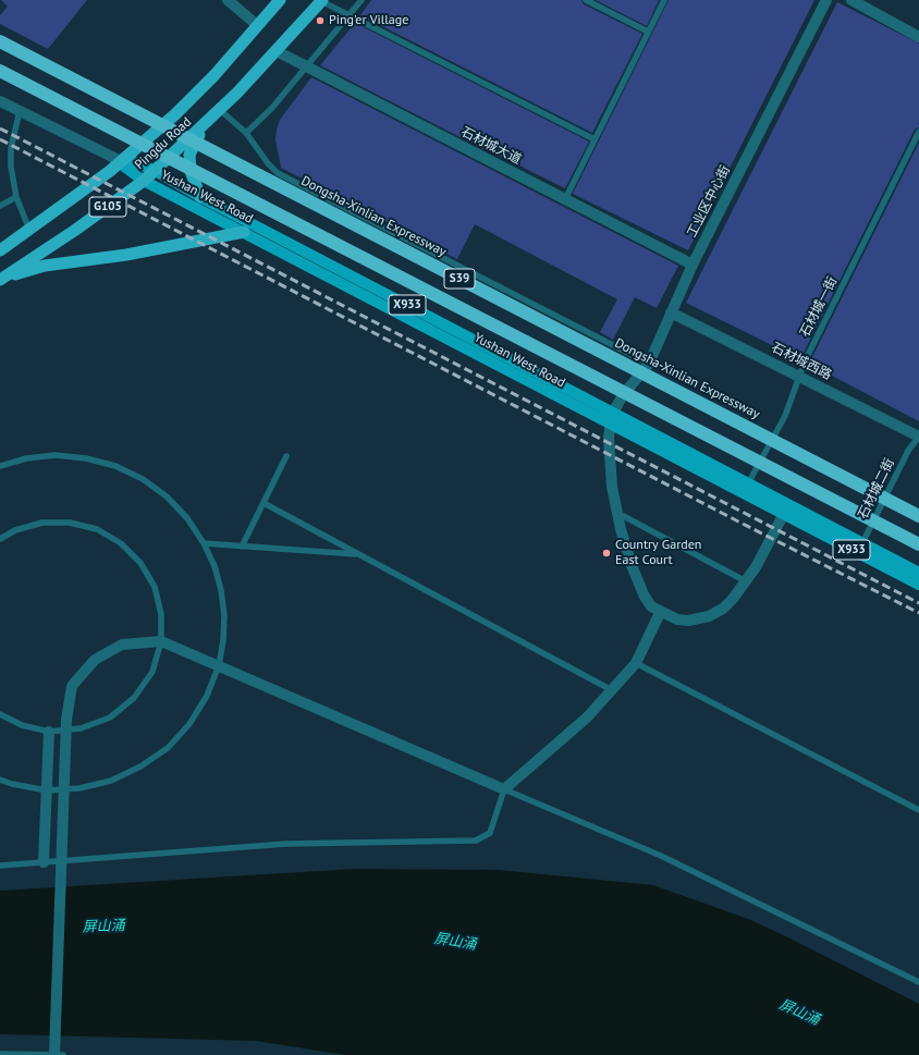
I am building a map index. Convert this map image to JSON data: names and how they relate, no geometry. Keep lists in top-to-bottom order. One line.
{"streets":{"highway":["Pingdu Road","G105","Dongsha-Xinlian Expressway","S39"],"main road":["Yushan West Road","X933"],"street":["石材城大道","工业区中心街","石材城西路"],"lane":["石材城一街","石材城二街"]},"crossings":[["Pingdu Road","石材城大道"],["Pingdu Road","Yushan West Road"],["石材城大道","工业区中心街"],["Yushan West Road","工业区中心街"],["Yushan West Road","石材城一街"],["Yushan West Road","石材城二街"],["工业区中心街","石材城西路"],["石材城一街","石材城西路"],["石材城西路","石材城二街"]],"water":["屏山涌"],"places":["Ping'er Village","Country Garden East Court"]}
